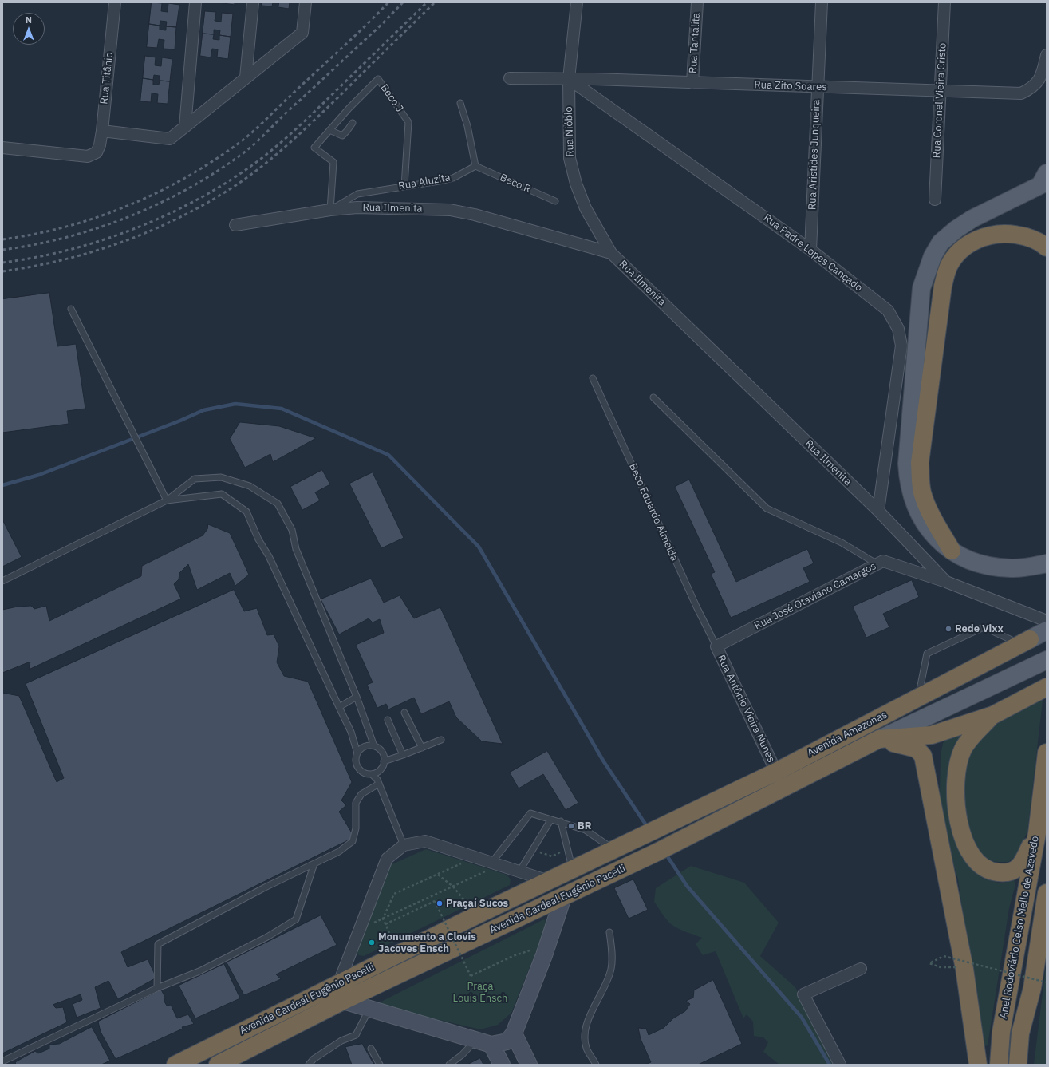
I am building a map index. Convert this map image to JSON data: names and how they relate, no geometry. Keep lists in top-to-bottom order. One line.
{"streets":{"highway":["Avenida Amazonas","Avenida Cardeal Eugênio Pacelli","Anel Rodoviário Celso Mello de Azevedo"],"street":["Rua Tantalita","Rua Titânio","Rua Zito Soares","Rua Coronel Vieira Cristo","Rua Nióbio","Rua Aristides Junqueira","Rua Ilmenita","Rua Padre Lopes Cançado","Rua José Otaviano Camargos","Rua Antônio Vieira Nunes"],"lane":["Beco J","Rua Aluzita","Beco R","Beco Eduardo Almeida"]},"crossings":[["Rua Tantalita","Rua Zito Soares"],["Rua Zito Soares","Rua Coronel Vieira Cristo"],["Rua Zito Soares","Rua Nióbio"],["Rua Zito Soares","Rua Aristides Junqueira"],["Rua Zito Soares","Rua Padre Lopes Cançado"],["Beco J","Rua Aluzita"],["Rua Nióbio","Rua Ilmenita"],["Rua Nióbio","Rua Padre Lopes Cançado"],["Rua Aristides Junqueira","Rua Padre Lopes Cançado"],["Rua Aluzita","Beco R"],["Rua Aluzita","Rua Ilmenita"],["Rua Ilmenita","Rua Padre Lopes Cançado"],["Rua Ilmenita","Rua José Otaviano Camargos"],["Beco Eduardo Almeida","Rua José Otaviano Camargos"],["Beco Eduardo Almeida","Rua Antônio Vieira Nunes"],["Rua José Otaviano Camargos","Rua Antônio Vieira Nunes"],["Rua Antônio Vieira Nunes","Avenida Amazonas"],["Avenida Amazonas","Avenida Cardeal Eugênio Pacelli"]],"parks":["Praça Louis Ensch"],"places":["Rede Vixx","BR","Praçaí Sucos","Monumento a Clovis Jacoves Ensch"],"north":"top"}
